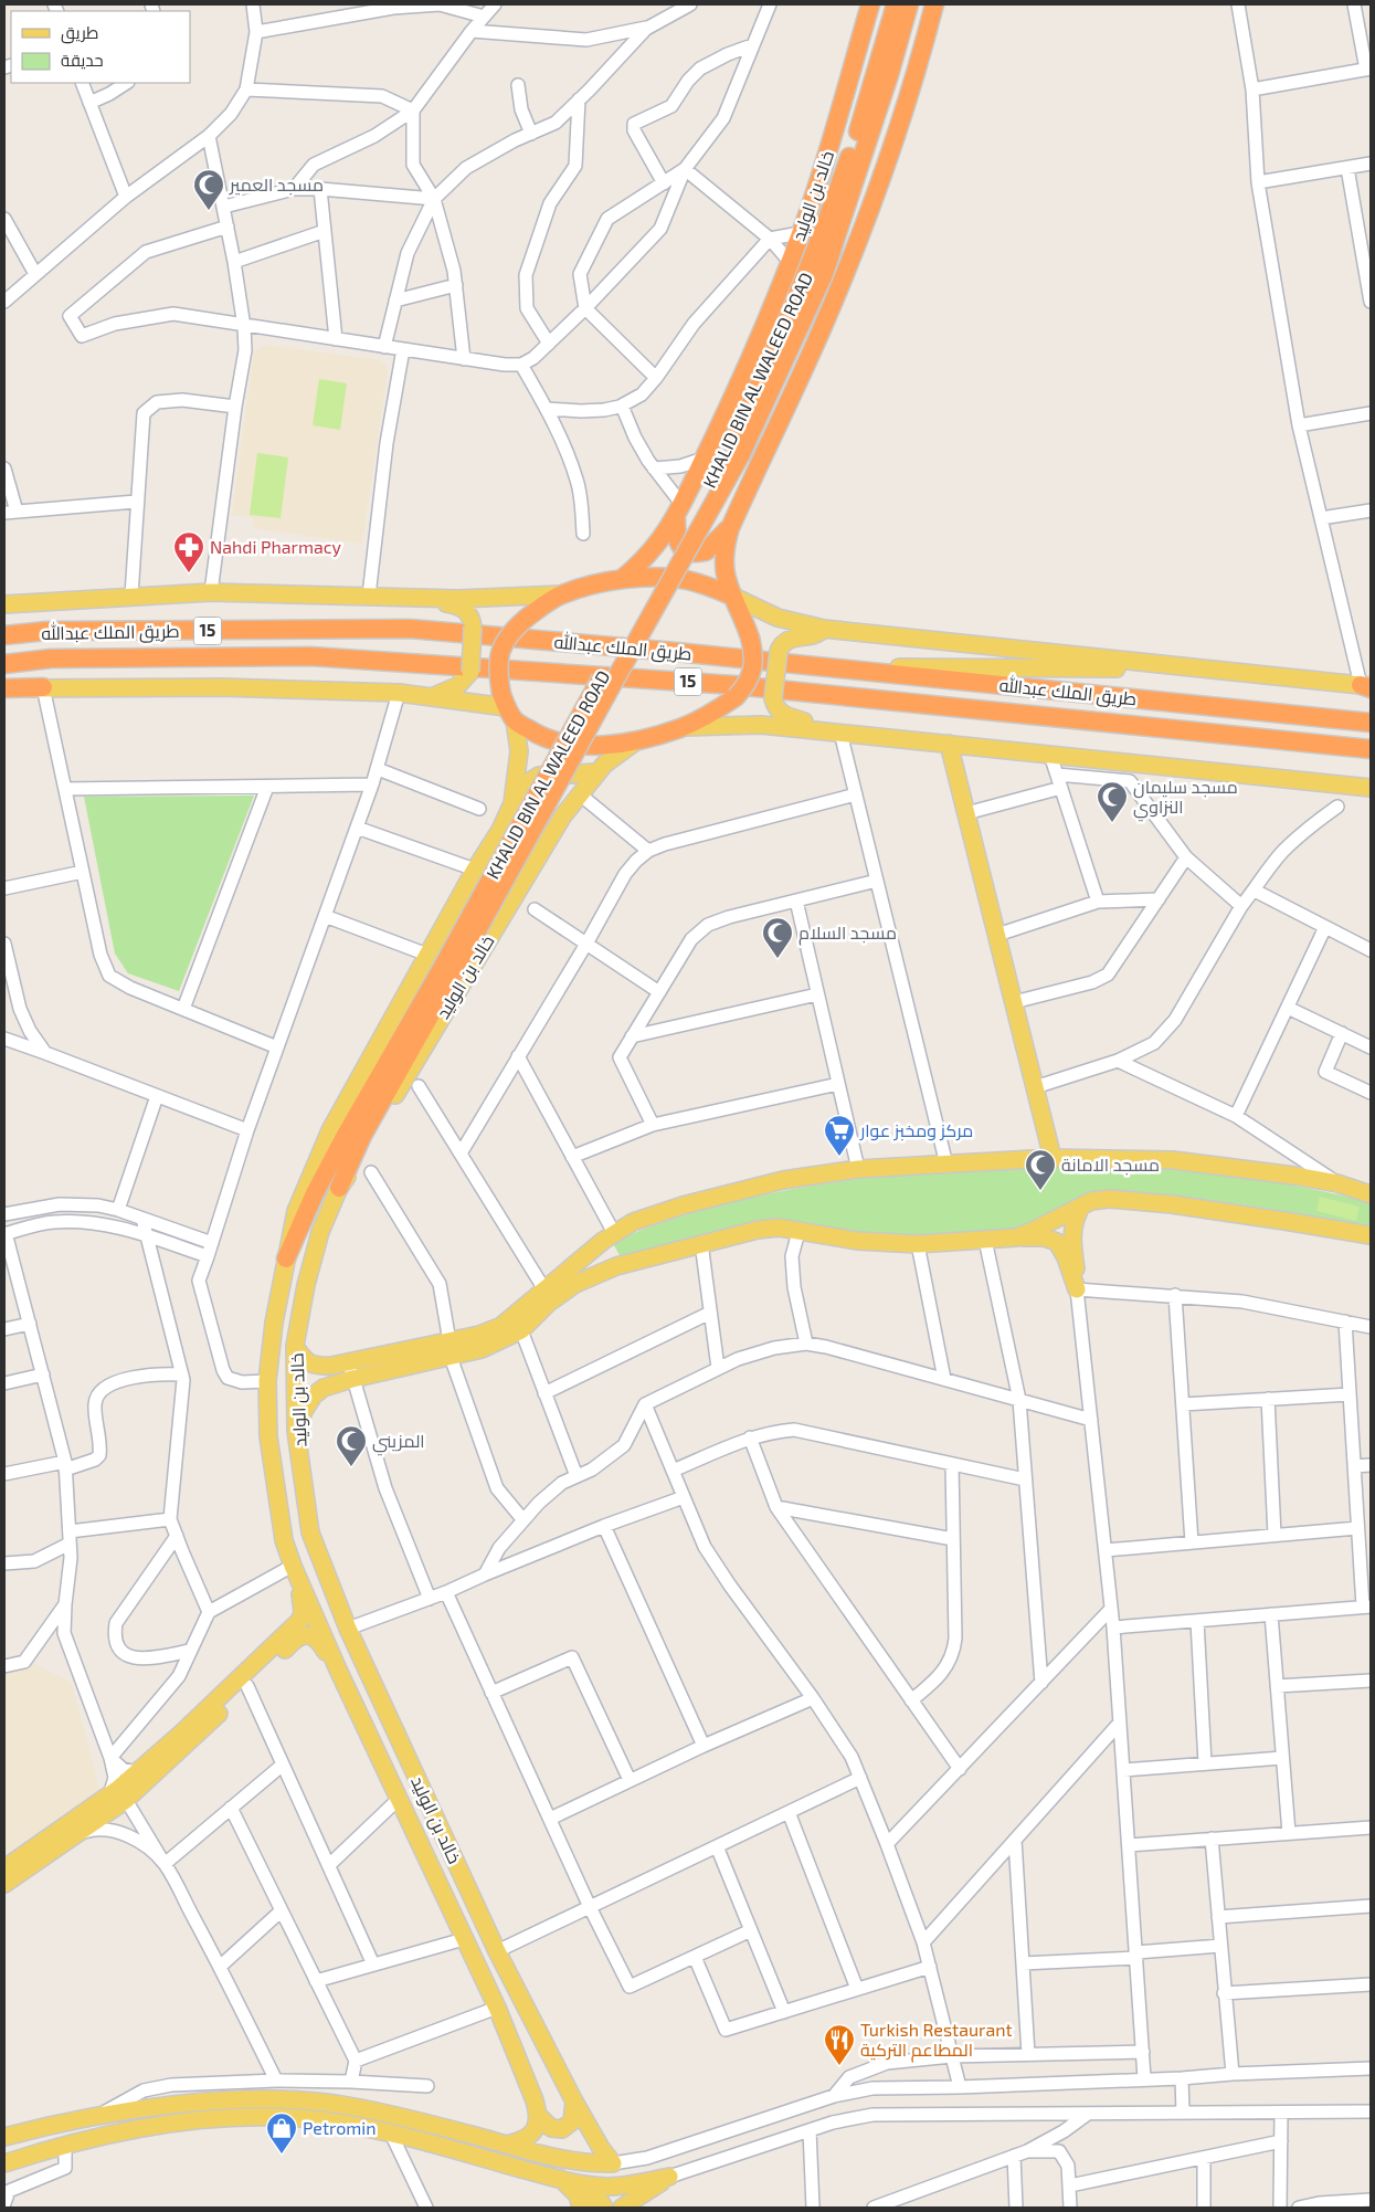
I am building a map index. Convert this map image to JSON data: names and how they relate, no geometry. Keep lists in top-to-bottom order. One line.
{"streets":{"highway":["خالد بن الوليد","KHALID BIN AL WALEED ROAD","15","طريق الملك عبدالله"]},"crossings":[["خالد بن الوليد","KHALID BIN AL WALEED ROAD"],["خالد بن الوليد","15"]],"places":{"mosque":["مسجد العمير","مسجد سليمان النزاوي","مسجد السلام","مسجد الامانة","المزيني"],"pharmacy":["Nahdi Pharmacy"],"supermarket":["مركز ومخبز عوار"],"restaurant":["Turkish Restaurant المطاعم التركية"],"shop":["Petromin"]},"legend":["طريق","حديقة"]}
